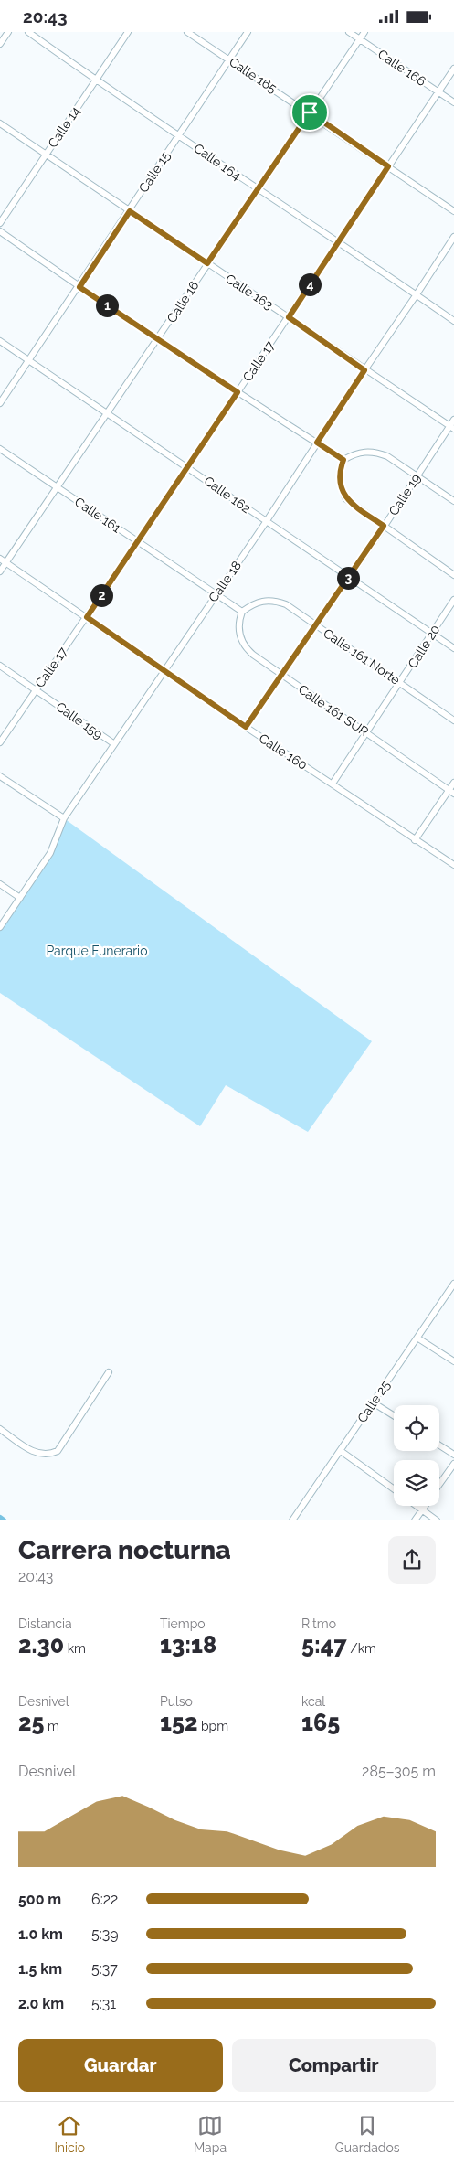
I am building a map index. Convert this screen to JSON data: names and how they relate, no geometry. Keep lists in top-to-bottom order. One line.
{"streets":{"street":["Calle 166","Calle 165","Calle 14","Calle 164","Calle 15","Calle 163","Calle 16","Calle 17","Calle 162","Calle 19","Calle 161","Calle 18","Calle 20","Calle 161 Norte","Calle 161 SUR","Calle 159","Calle 160","Calle 25"]},"crossings":[["Calle 166","Calle 16"],["Calle 166","Calle 17"],["Calle 165","Calle 15"],["Calle 165","Calle 16"],["Calle 165","Calle 17"],["Calle 14","Calle 164"],["Calle 14","Calle 163"],["Calle 164","Calle 15"],["Calle 164","Calle 16"],["Calle 164","Calle 17"],["Calle 164","Calle 18"],["Calle 15","Calle 163"],["Calle 15","Calle 162"],["Calle 163","Calle 16"],["Calle 163","Calle 17"],["Calle 163","Calle 19"],["Calle 163","Calle 18"],["Calle 16","Calle 162"],["Calle 16","Calle 161"],["Calle 16","Calle 160"],["Calle 17","Calle 162"],["Calle 17","Calle 161"],["Calle 17","Calle 159"],["Calle 17","Calle 160"],["Calle 162","Calle 19"],["Calle 162","Calle 18"],["Calle 162","Calle 20"],["Calle 19","Calle 161"],["Calle 19","Calle 161 Norte"],["Calle 19","Calle 161 SUR"],["Calle 19","Calle 160"],["Calle 161","Calle 18"],["Calle 161","Calle 161 Norte"],["Calle 161","Calle 161 SUR"],["Calle 18","Calle 159"],["Calle 18","Calle 160"],["Calle 20","Calle 161 Norte"],["Calle 20","Calle 161 SUR"],["Calle 20","Calle 160"],["Calle 161 Norte","Calle 161 SUR"]],"parks":["Parque Funerario"],"page":{"status":"20:43","pins":["4","1","3","2"],"heading":["Carrera nocturna","20:43"],"stats":[["Distancia","2.30 km"],["Tiempo","13:18"],["Ritmo","5:47 /km"],["Desnivel","25 m"],["Pulso","152 bpm"],["kcal","165"]],"chart":["Desnivel","285–305 m"],"list":[{"name":"500 m","note":"6:22"},{"name":"1.0 km","note":"5:39"},{"name":"1.5 km","note":"5:37"},{"name":"2.0 km","note":"5:31"}],"buttons":["Guardar","Compartir"],"tabs":["Inicio","Mapa","Guardados"]}}
